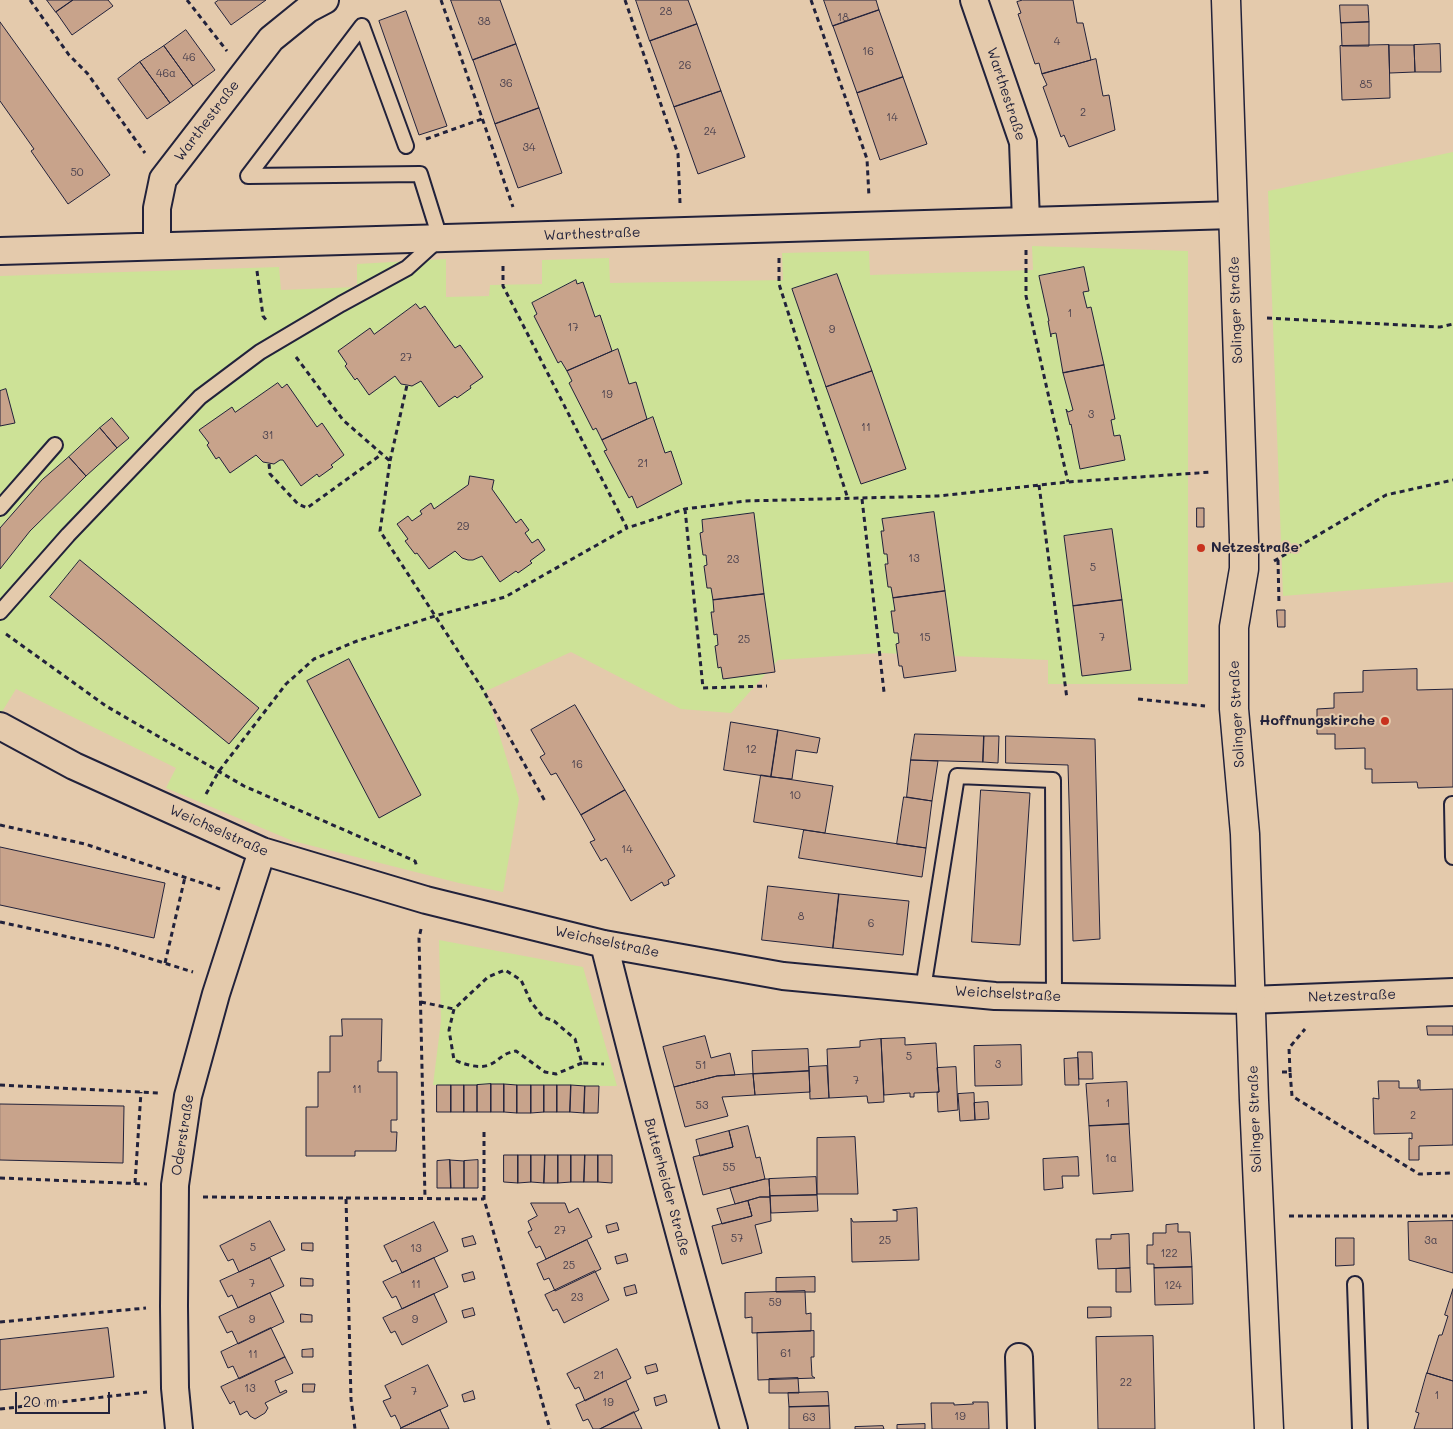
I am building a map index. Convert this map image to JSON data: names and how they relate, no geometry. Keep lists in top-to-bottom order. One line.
{"streets":{"main road":["Solinger Straße"],"street":["Warthestraße","Weichselstraße","Netzestraße","Oderstraße","Butterheider Straße"]},"crossings":[["Warthestraße","Solinger Straße"],["Solinger Straße","Weichselstraße"],["Solinger Straße","Netzestraße"],["Weichselstraße","Netzestraße"],["Weichselstraße","Oderstraße"],["Weichselstraße","Butterheider Straße"]],"places":["Netzestraße","Hoffnungskirche"],"house_numbers":["28","18","38","4","16","46","26","46a","36","85","2","14","24","34","50","1","17","9","27","19","3","11","31","21","29","13","23","5","15","7","25","12","16","10","14","8","6","5","3","51","7","11","1","53","2","1a","55","27","57","25","3a","5","13","122","25","7","11","124","23","59","9","9","61","11","21","22","13","7","1","19","19","63"],"scale_bar":"20 m"}
